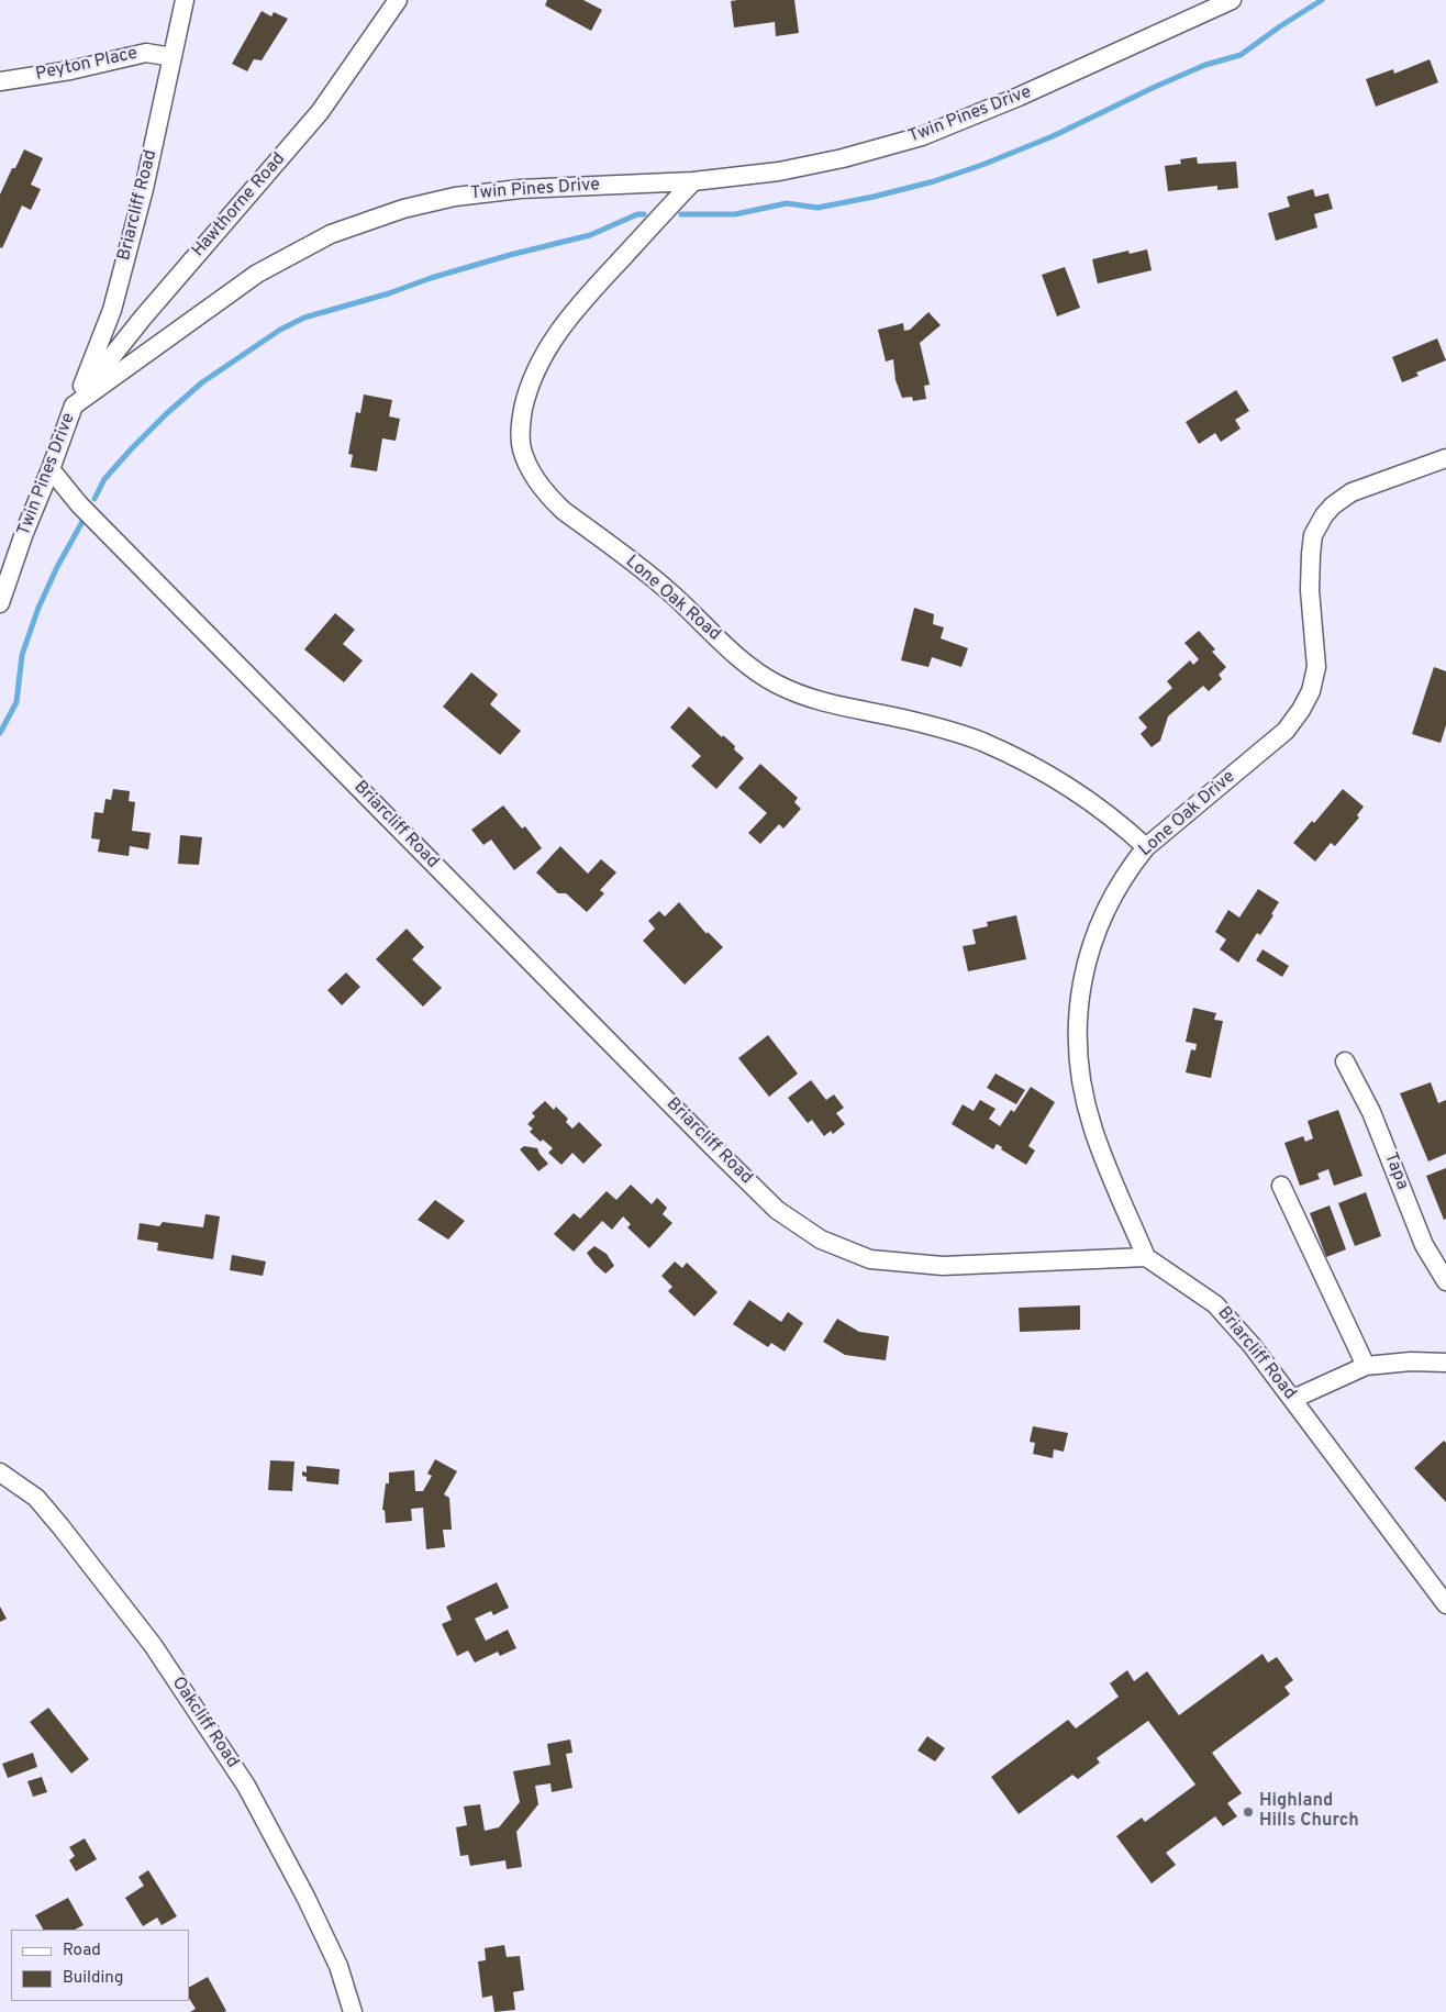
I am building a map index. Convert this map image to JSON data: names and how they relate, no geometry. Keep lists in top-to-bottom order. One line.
{"streets":{"street":["Peyton Place","Twin Pines Drive","Briarcliff Road","Hawthorne Road","Lone Oak Road","Lone Oak Drive","Tapa","Oakcliff Road"]},"crossings":[["Peyton Place","Briarcliff Road"],["Twin Pines Drive","Briarcliff Road"],["Twin Pines Drive","Hawthorne Road"],["Twin Pines Drive","Lone Oak Road"],["Briarcliff Road","Hawthorne Road"],["Briarcliff Road","Lone Oak Drive"],["Lone Oak Road","Lone Oak Drive"]],"places":["Highland Hills Church"],"legend":["Road","Building"]}
